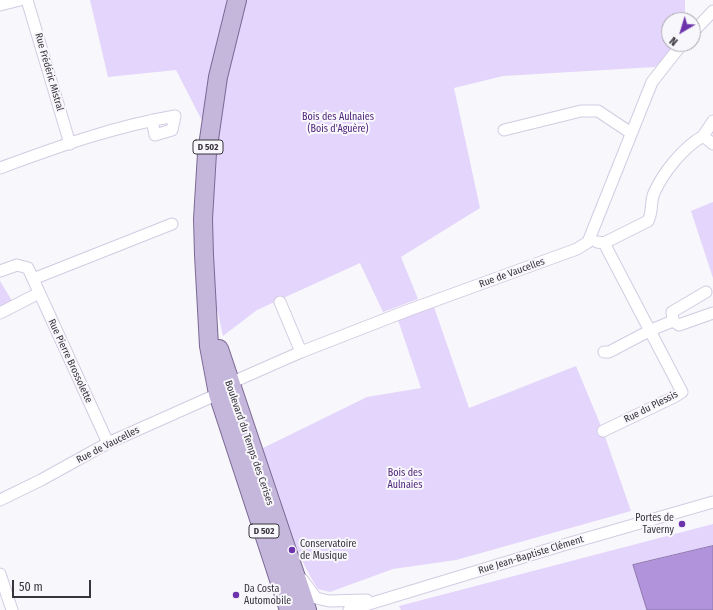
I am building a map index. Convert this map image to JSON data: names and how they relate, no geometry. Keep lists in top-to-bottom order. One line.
{"streets":{"main road":["D 502","Boulevard du Temps des Cerises"],"street":["Rue Frédéric Mistral","Rue de Vaucelles","Rue Pierre Brossolette","Rue du Plessis","Rue Jean-Baptiste Clément"]},"crossings":[["Rue de Vaucelles","Rue Pierre Brossolette"],["Rue de Vaucelles","Boulevard du Temps des Cerises"]],"parks":["Bois des Aulnaies (Bois d'Aguère)","Bois des Aulnaies"],"places":["Portes de Taverny","Conservatoire de Musique","Da Costa Automobile"],"scale_bar":"50 m","north":"bottom left"}
